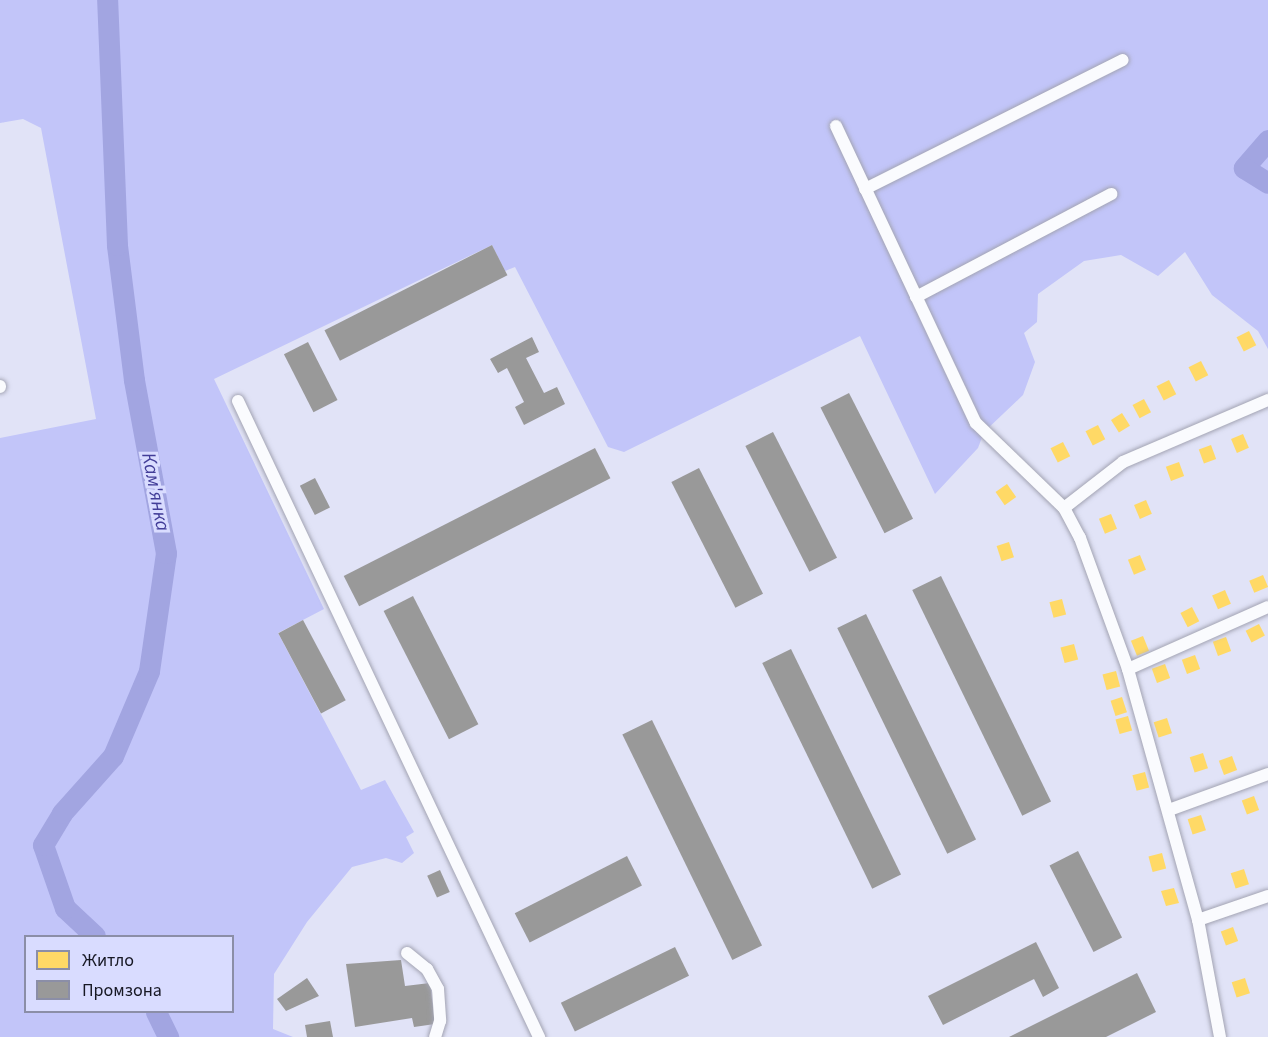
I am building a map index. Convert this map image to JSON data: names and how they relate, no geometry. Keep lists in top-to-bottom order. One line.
{"water":["Кам'янка"],"legend":["Житло","Промзона"]}
